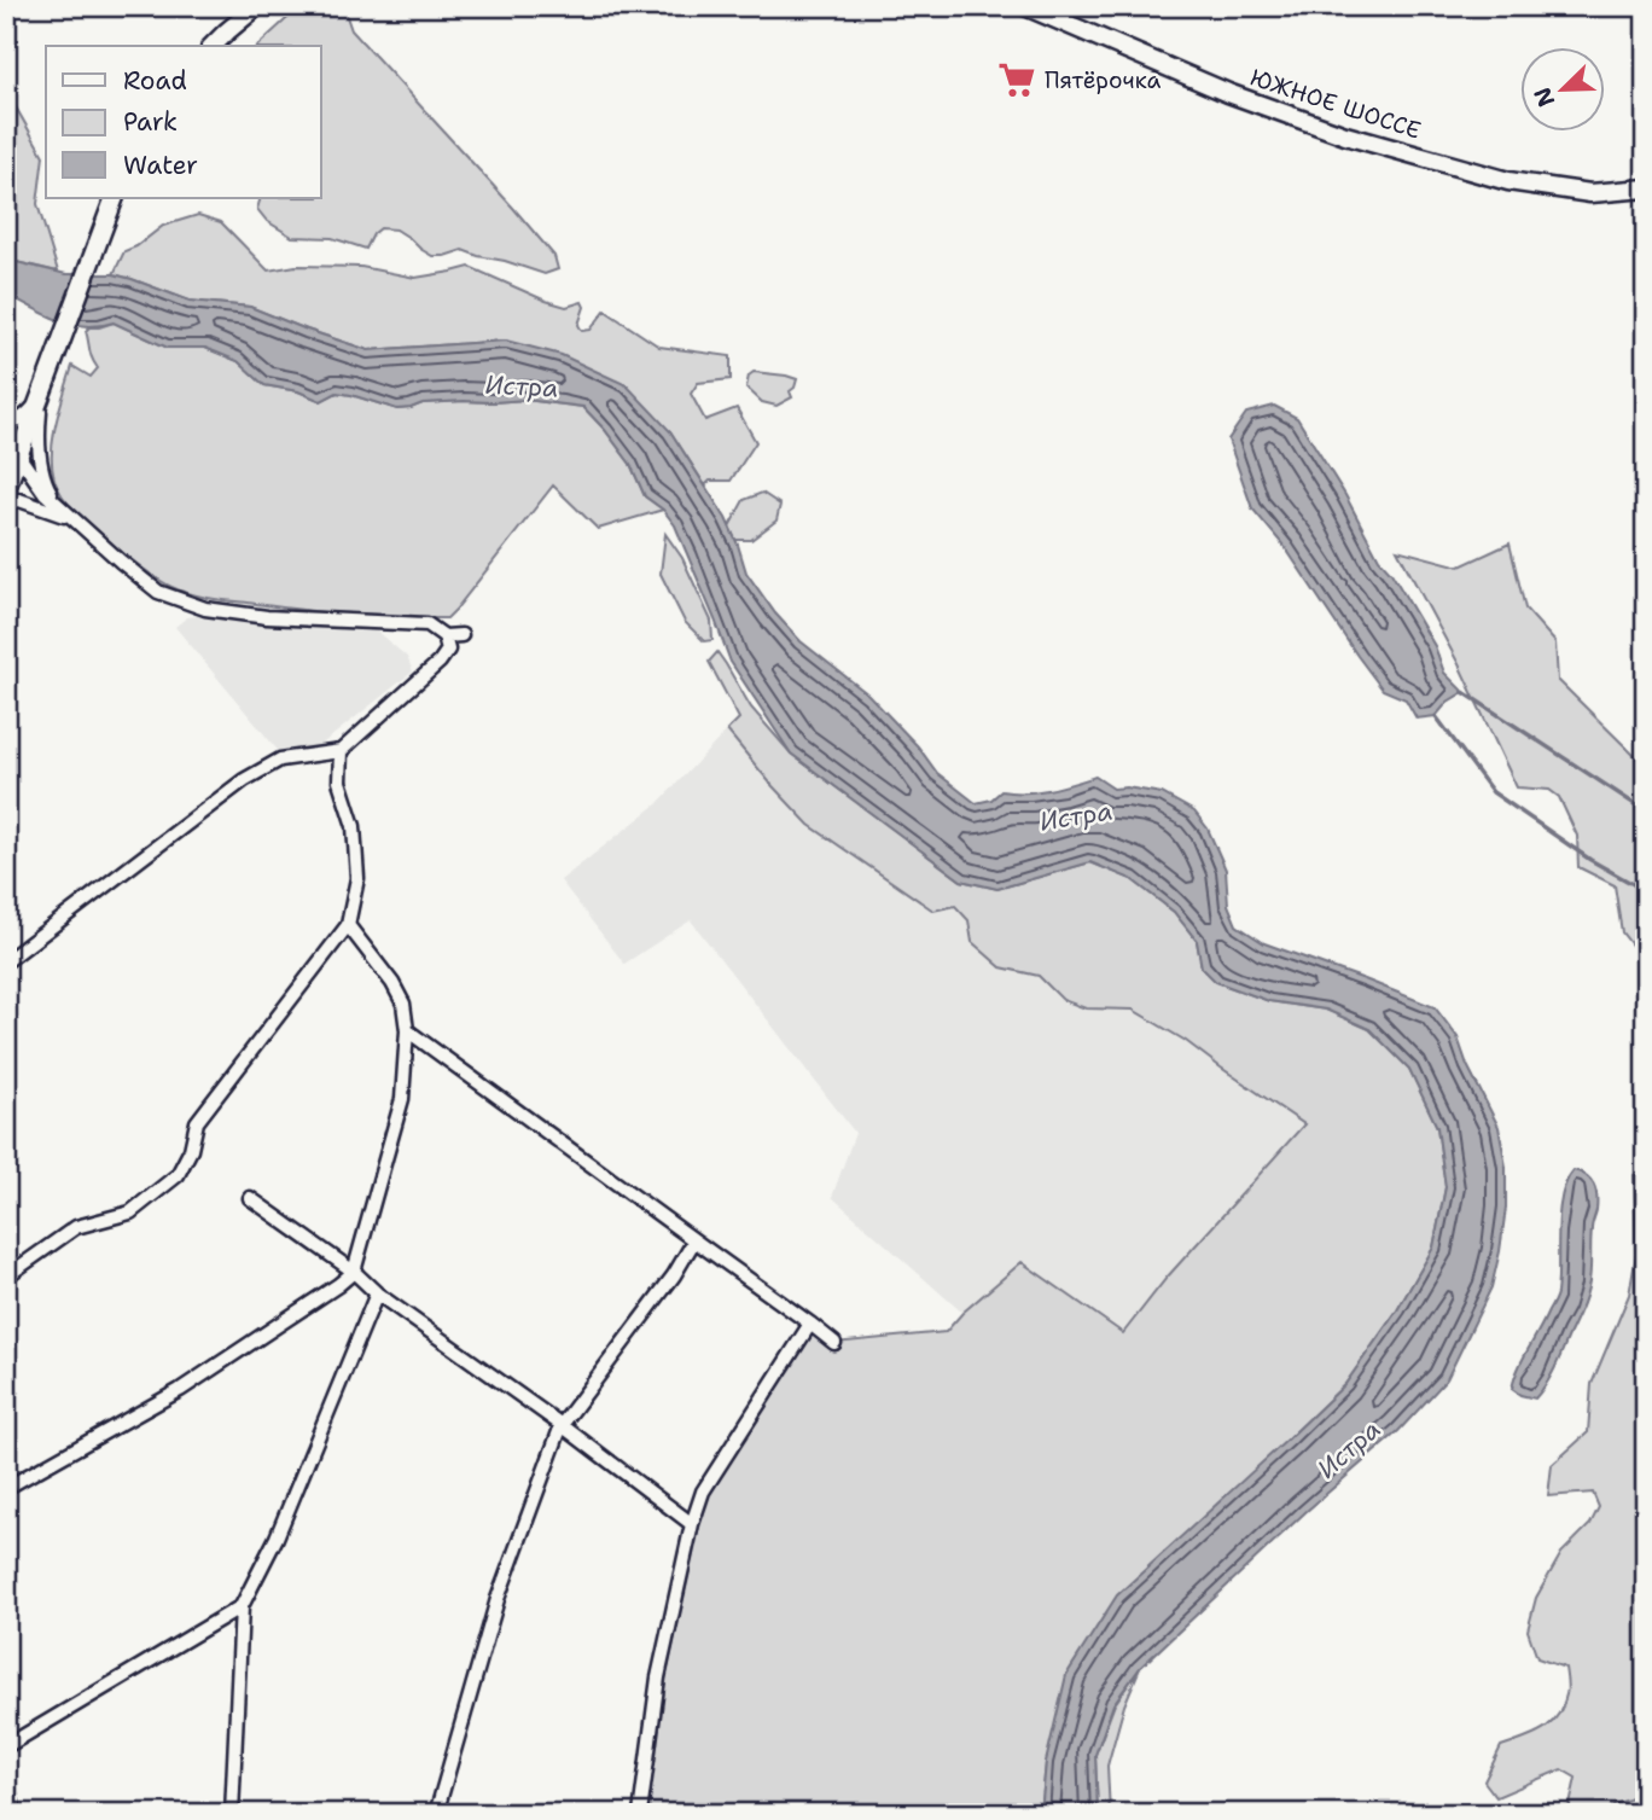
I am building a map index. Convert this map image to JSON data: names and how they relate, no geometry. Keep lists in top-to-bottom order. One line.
{"streets":{"main road":["ЮЖНОЕ ШОССЕ"]},"water":["Истра"],"places":{"supermarket":["Пятёрочка"]},"legend":["Road","Park","Water"],"north":"bottom left"}
